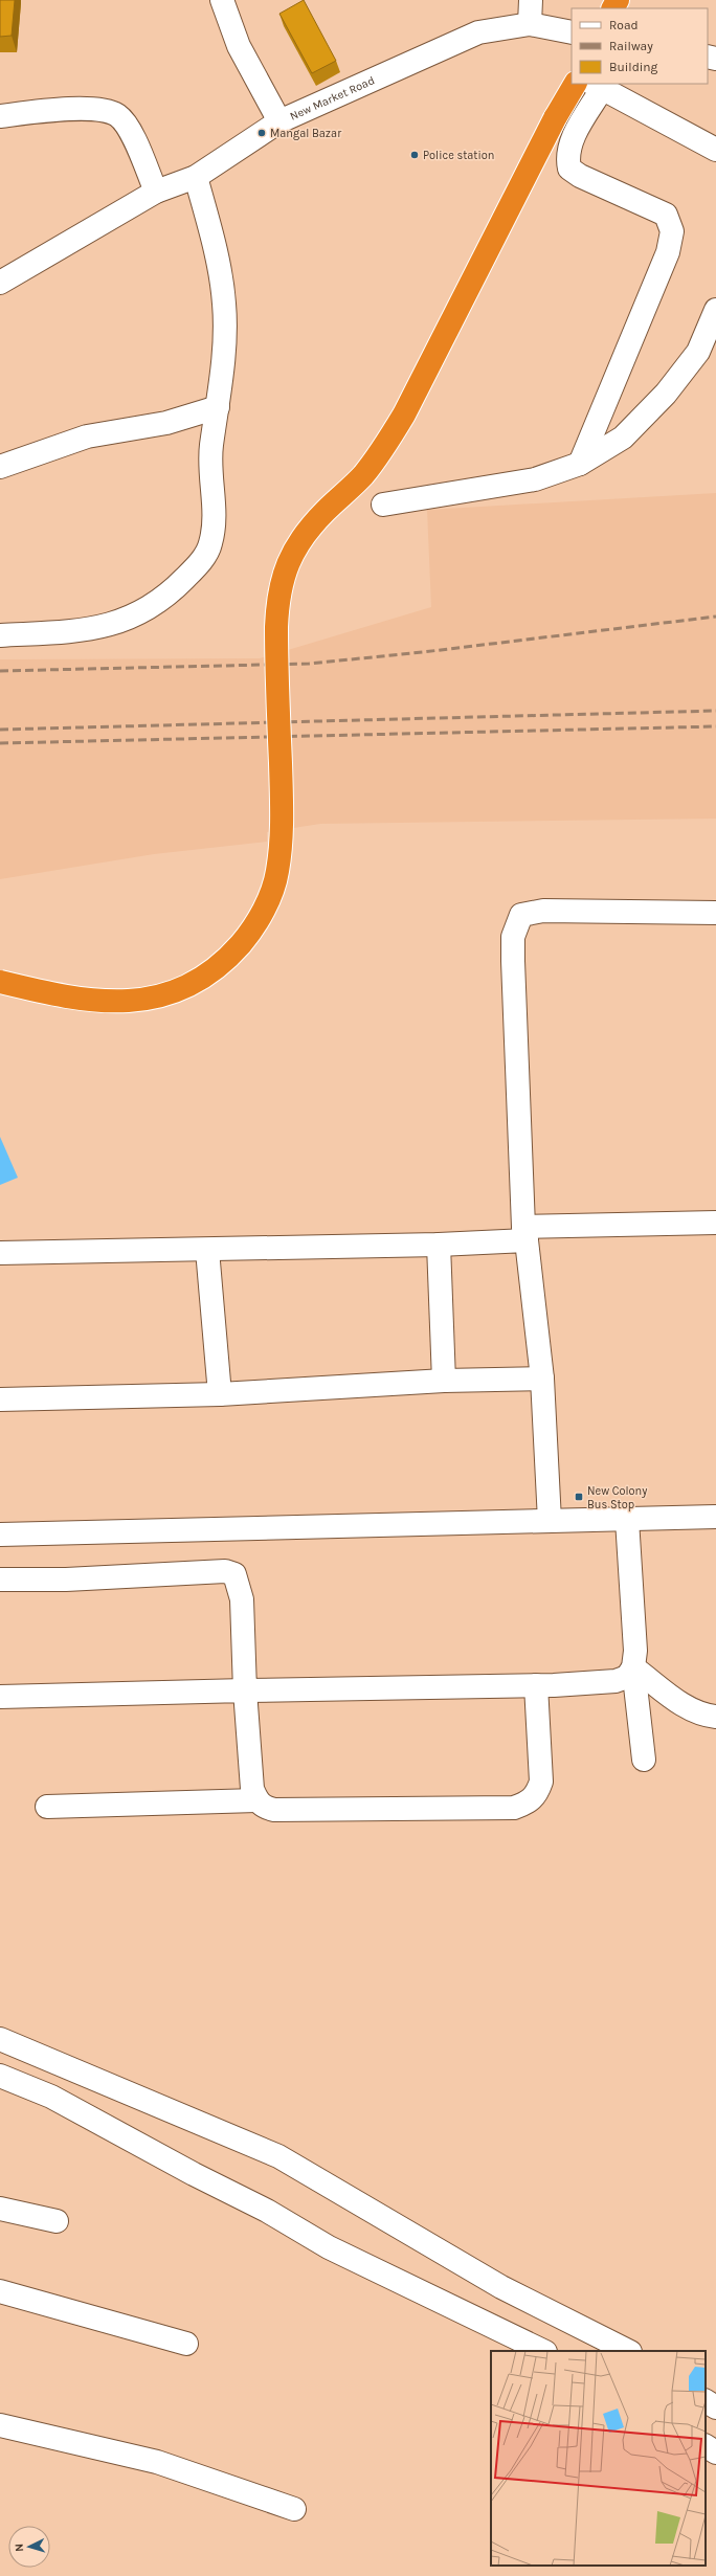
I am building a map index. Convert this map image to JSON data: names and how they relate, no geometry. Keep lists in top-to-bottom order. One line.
{"streets":{"street":["New Market Road"]},"places":{"other":["Mangal Bazar","Police station"],"transit":["New Colony Bus Stop"]},"legend":["Road","Railway","Building"],"north":"left"}
